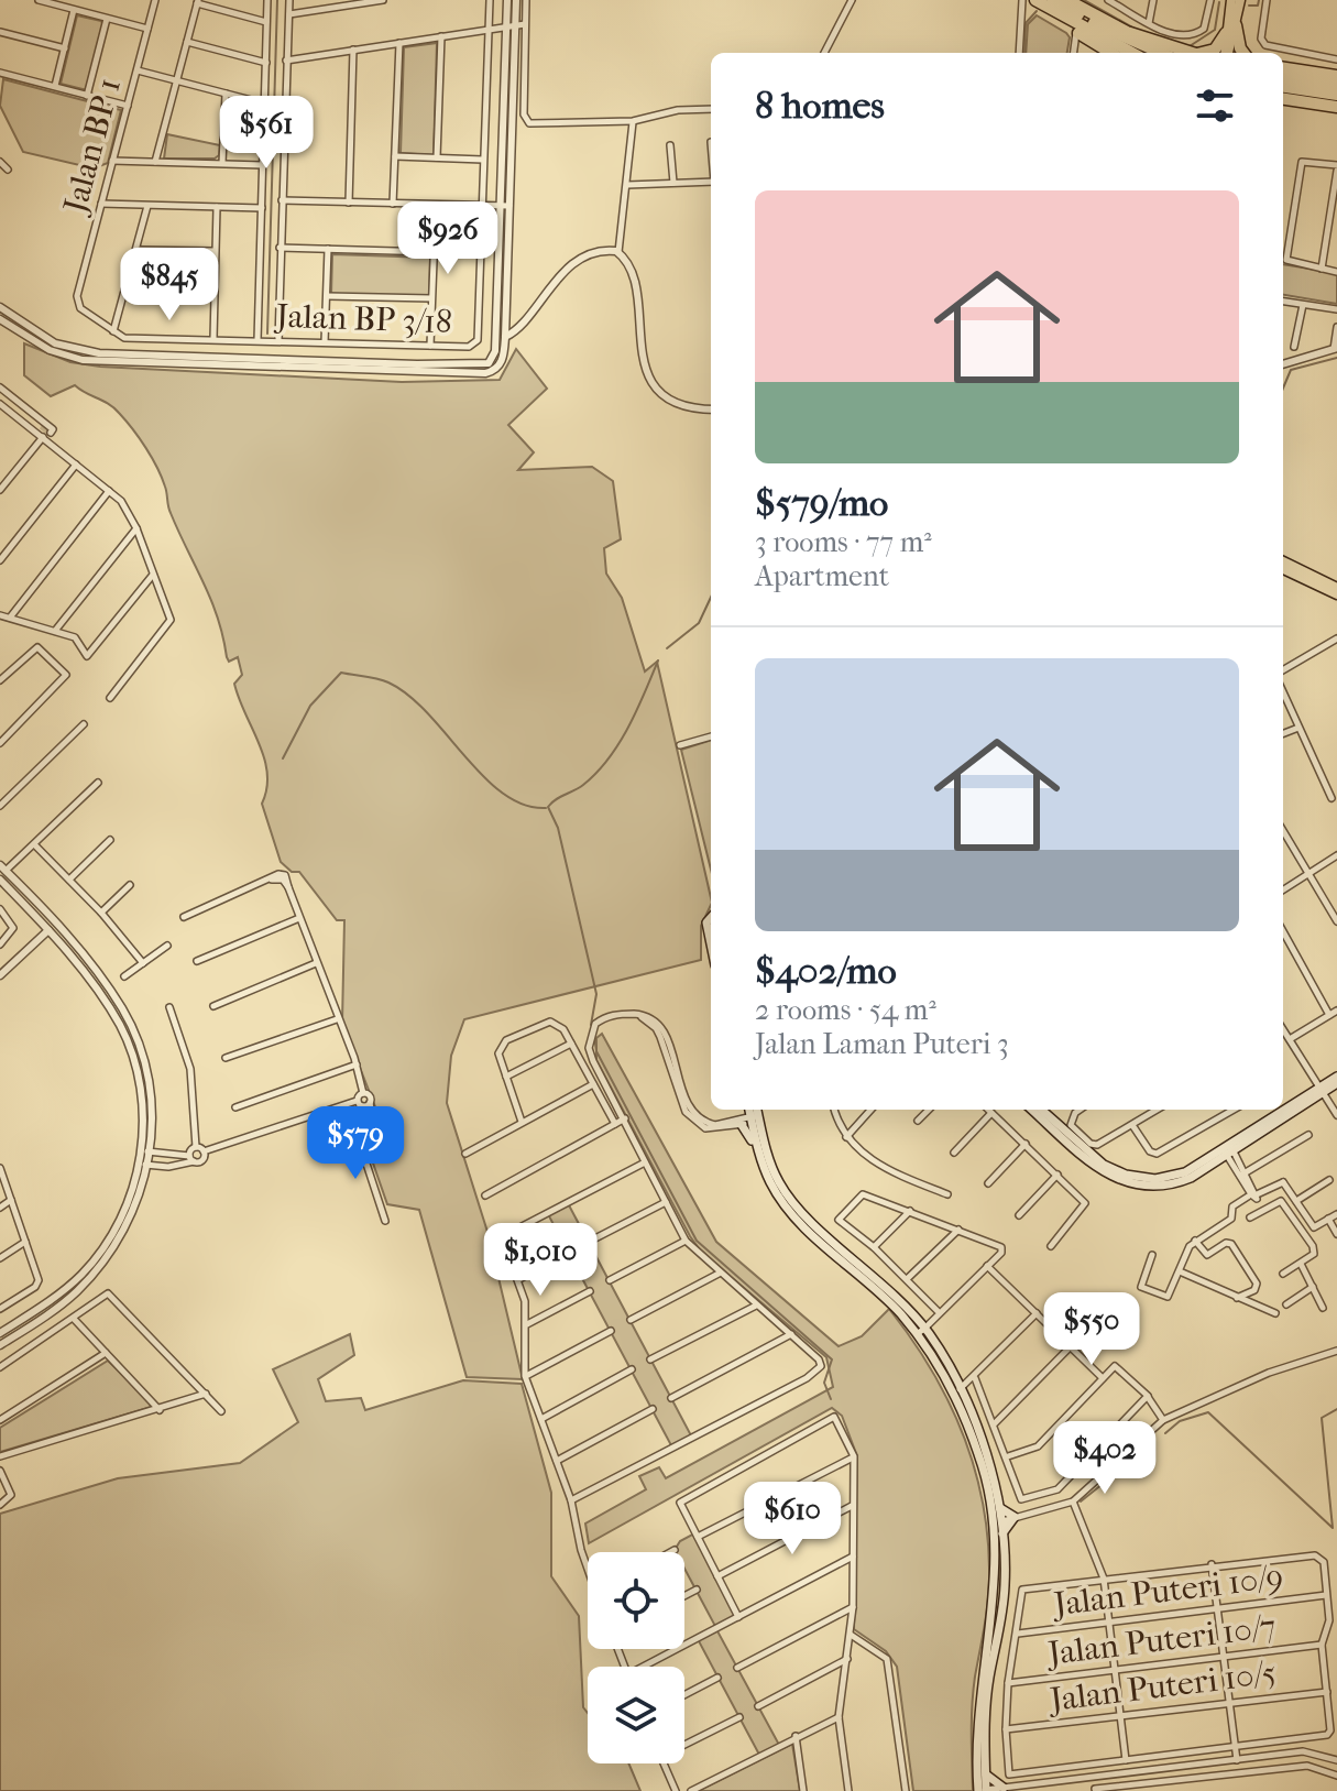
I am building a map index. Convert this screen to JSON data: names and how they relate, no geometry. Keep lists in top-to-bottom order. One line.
{"streets":{"street":["Jalan BP 1","Jalan BP 3/18","Jalan Puteri 10/9","Jalan Puteri 10/7","Jalan Puteri 10/5"]},"crossings":[["Jalan BP 1","Jalan BP 3/18"]],"page":{"heading":"8 homes","price":["$561","$926","$845","$579","$1,010","$550","$402","$610"],"list":[{"name":"$579/mo","note":"3 rooms · 77 m² · Apartment"},{"name":"$402/mo","note":"2 rooms · 54 m² · Jalan Laman Puteri 3"}]}}
